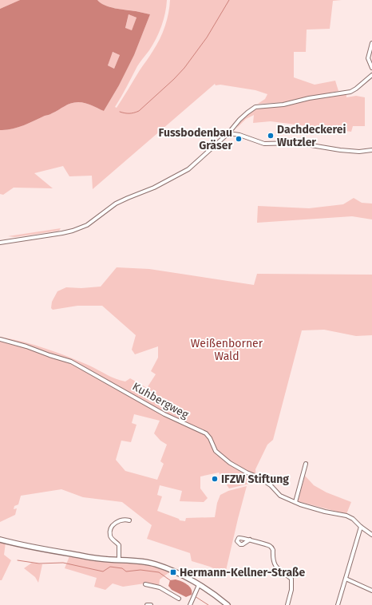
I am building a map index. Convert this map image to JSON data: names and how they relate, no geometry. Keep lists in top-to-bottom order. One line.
{"streets":{"street":["Kuhbergweg"]},"parks":["Weißenborner Wald"],"places":{"other":["Dachdeckerei Wutzler","Fussbodenbau Gräser","IFZW Stiftung"],"transit":["Hermann-Kellner-Straße"]}}
